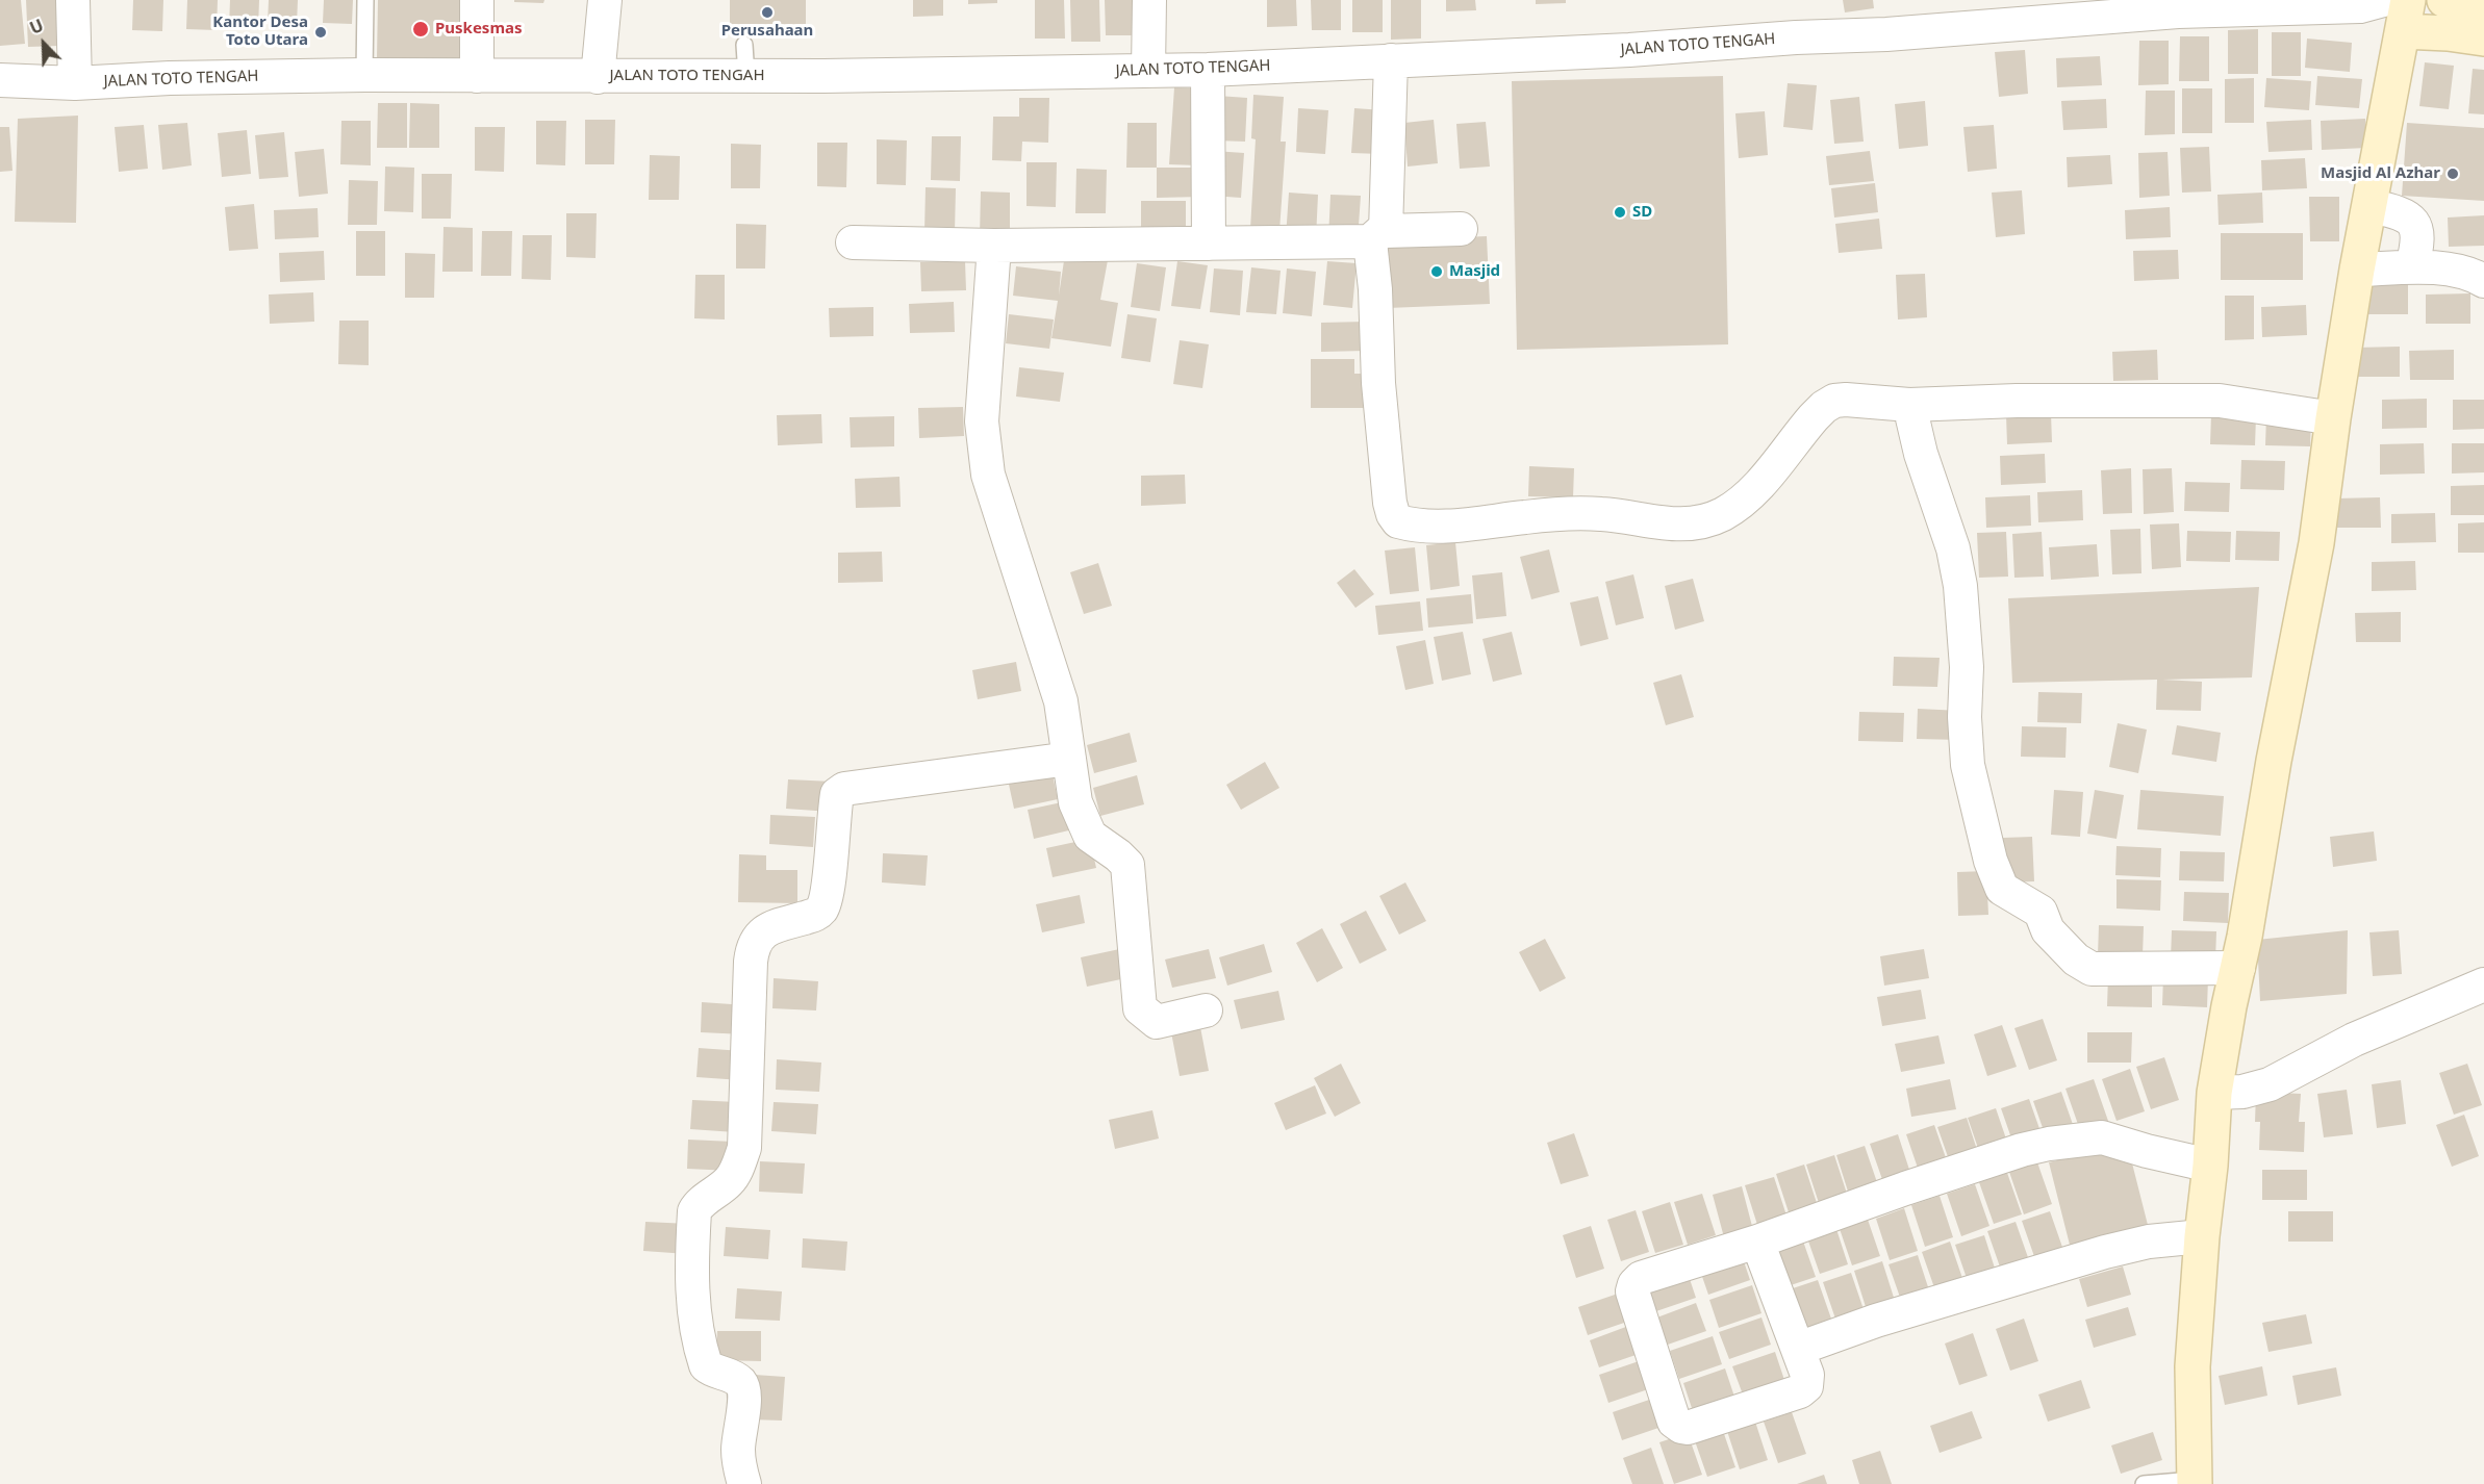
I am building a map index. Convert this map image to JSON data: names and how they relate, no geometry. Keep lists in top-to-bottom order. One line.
{"streets":{"street":["JALAN TOTO TENGAH"]},"places":["Perusahaan","Puskesmas","Kantor Desa Toto Utara","Masjid Al Azhar","SD","Masjid"],"north":"top left"}
